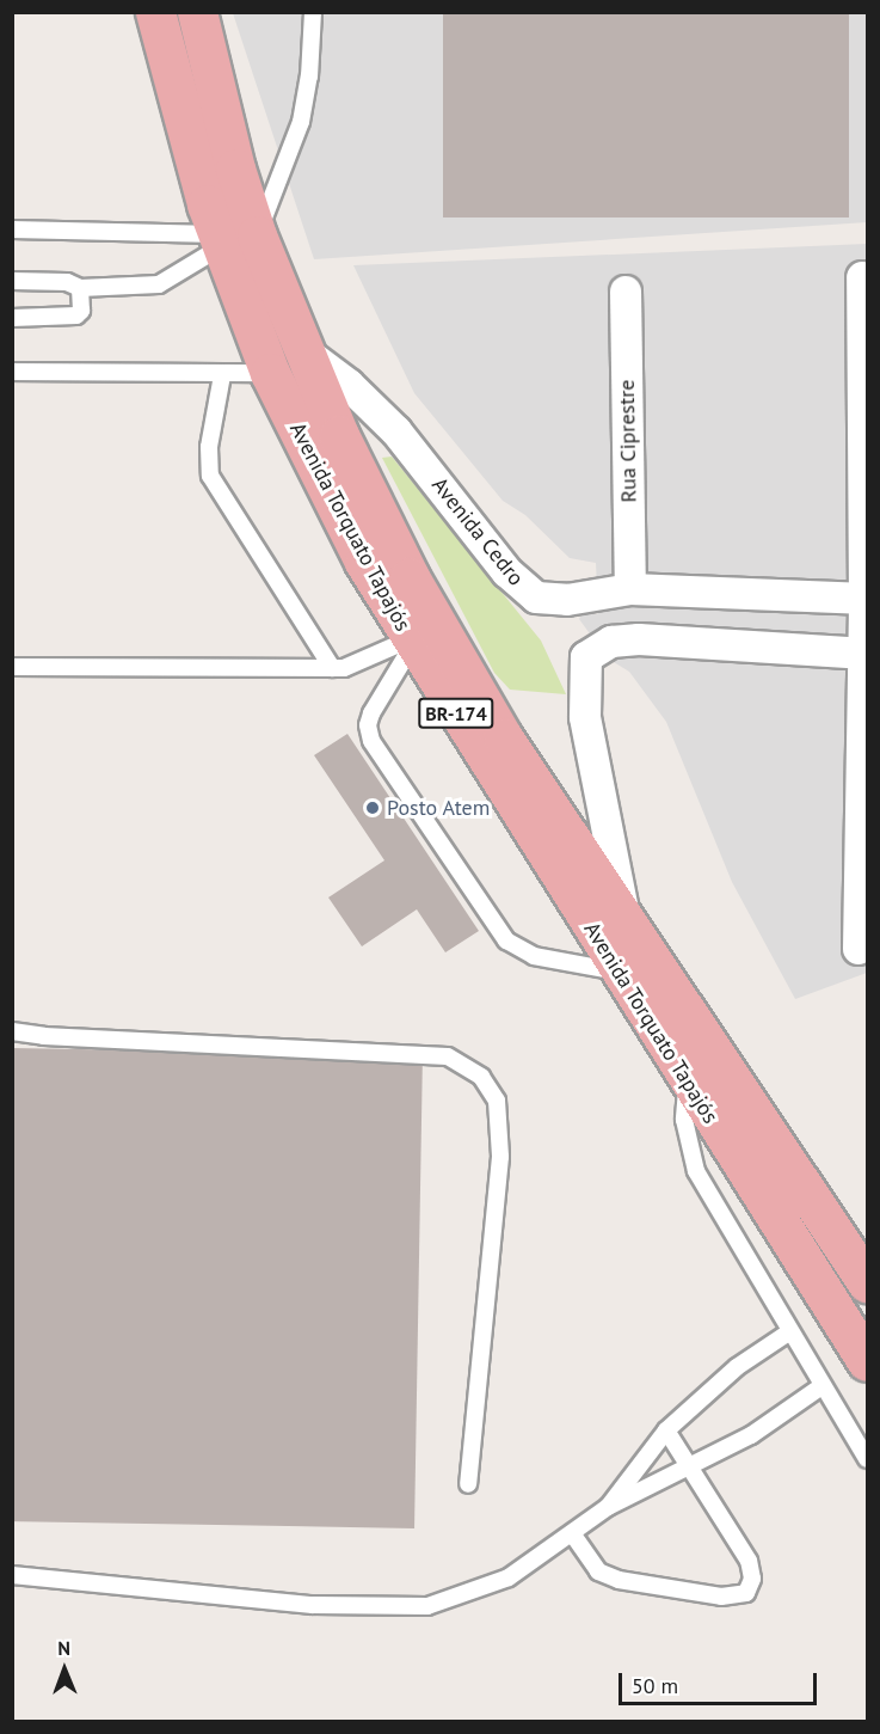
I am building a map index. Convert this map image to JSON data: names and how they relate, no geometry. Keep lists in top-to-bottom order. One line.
{"streets":{"highway":["Avenida Torquato Tapajós","BR-174"],"street":["Rua Ciprestre","Avenida Cedro"]},"crossings":[["Rua Ciprestre","Avenida Cedro"],["Avenida Torquato Tapajós","Avenida Cedro"]],"places":["Posto Atem"],"scale_bar":"50 m","north":"top"}
